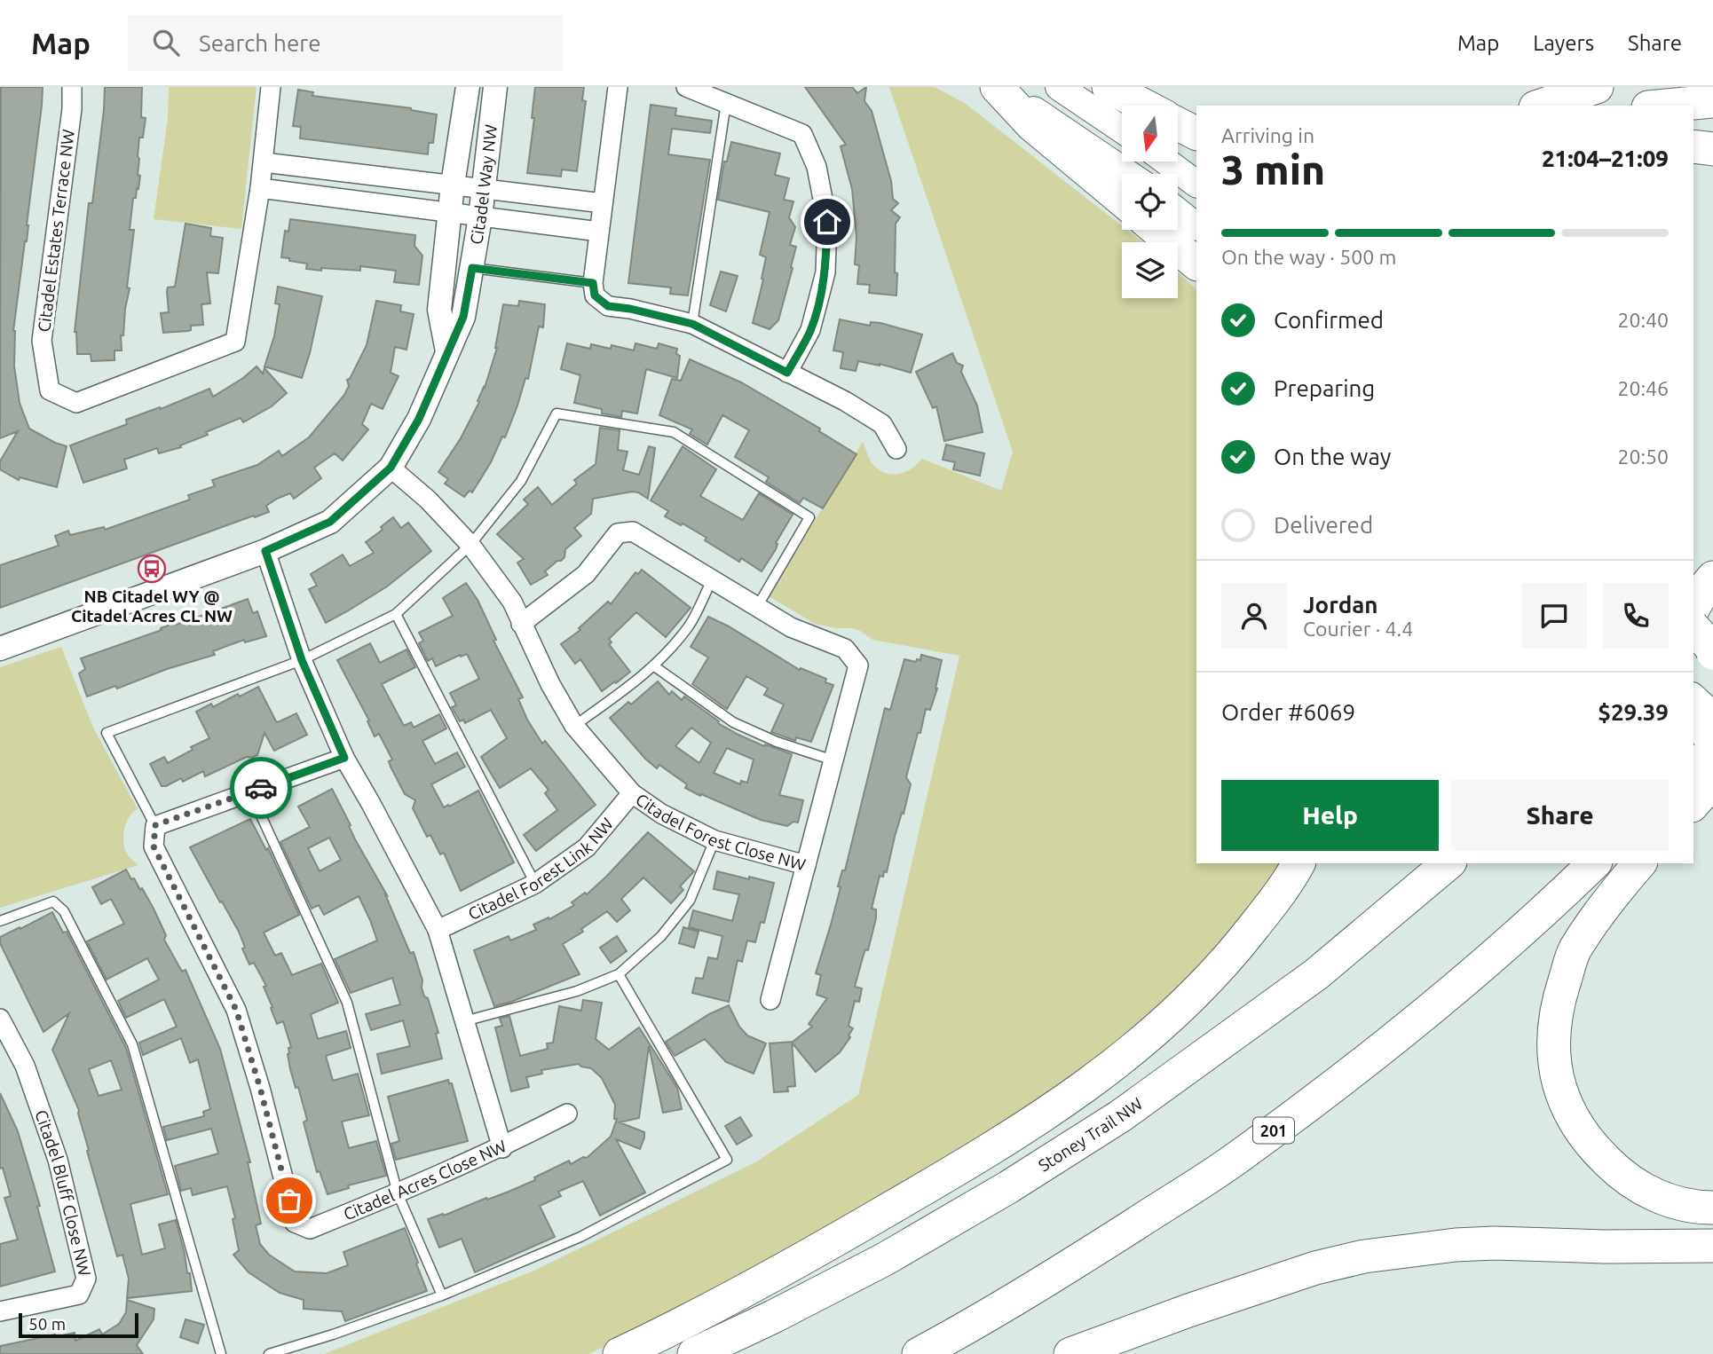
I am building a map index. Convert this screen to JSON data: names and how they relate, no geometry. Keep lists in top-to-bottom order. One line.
{"streets":{"highway":["201","Stoney Trail NW"],"street":["Citadel Way NW","Citadel Estates Terrace NW","Citadel Forest Close NW","Citadel Forest Link NW","Citadel Acres Close NW","Citadel Bluff Close NW"]},"crossings":[["Citadel Way NW","Citadel Forest Close NW"],["Citadel Way NW","Citadel Acres Close NW"],["Citadel Forest Close NW","Citadel Forest Link NW"],["Citadel Forest Link NW","Citadel Acres Close NW"]],"places":{"bus stop":["NB Citadel WY @ Citadel Acres CL NW"]},"scale_bar":"50 m","north":"bottom","page":{"header":"Map","search":"Search here","nav":["Map","Layers","Share"],"heading":["3 min","Arriving in","21:04–21:09"],"panel":["Jordan","Courier · 4.4","Order #6069","$29.39"],"bar":"On the way · 500 m","list":[["Confirmed","20:40"],["Preparing","20:46"],["On the way","20:50"],"Delivered"],"buttons":["Help","Share"],"scale":"50 m"}}
